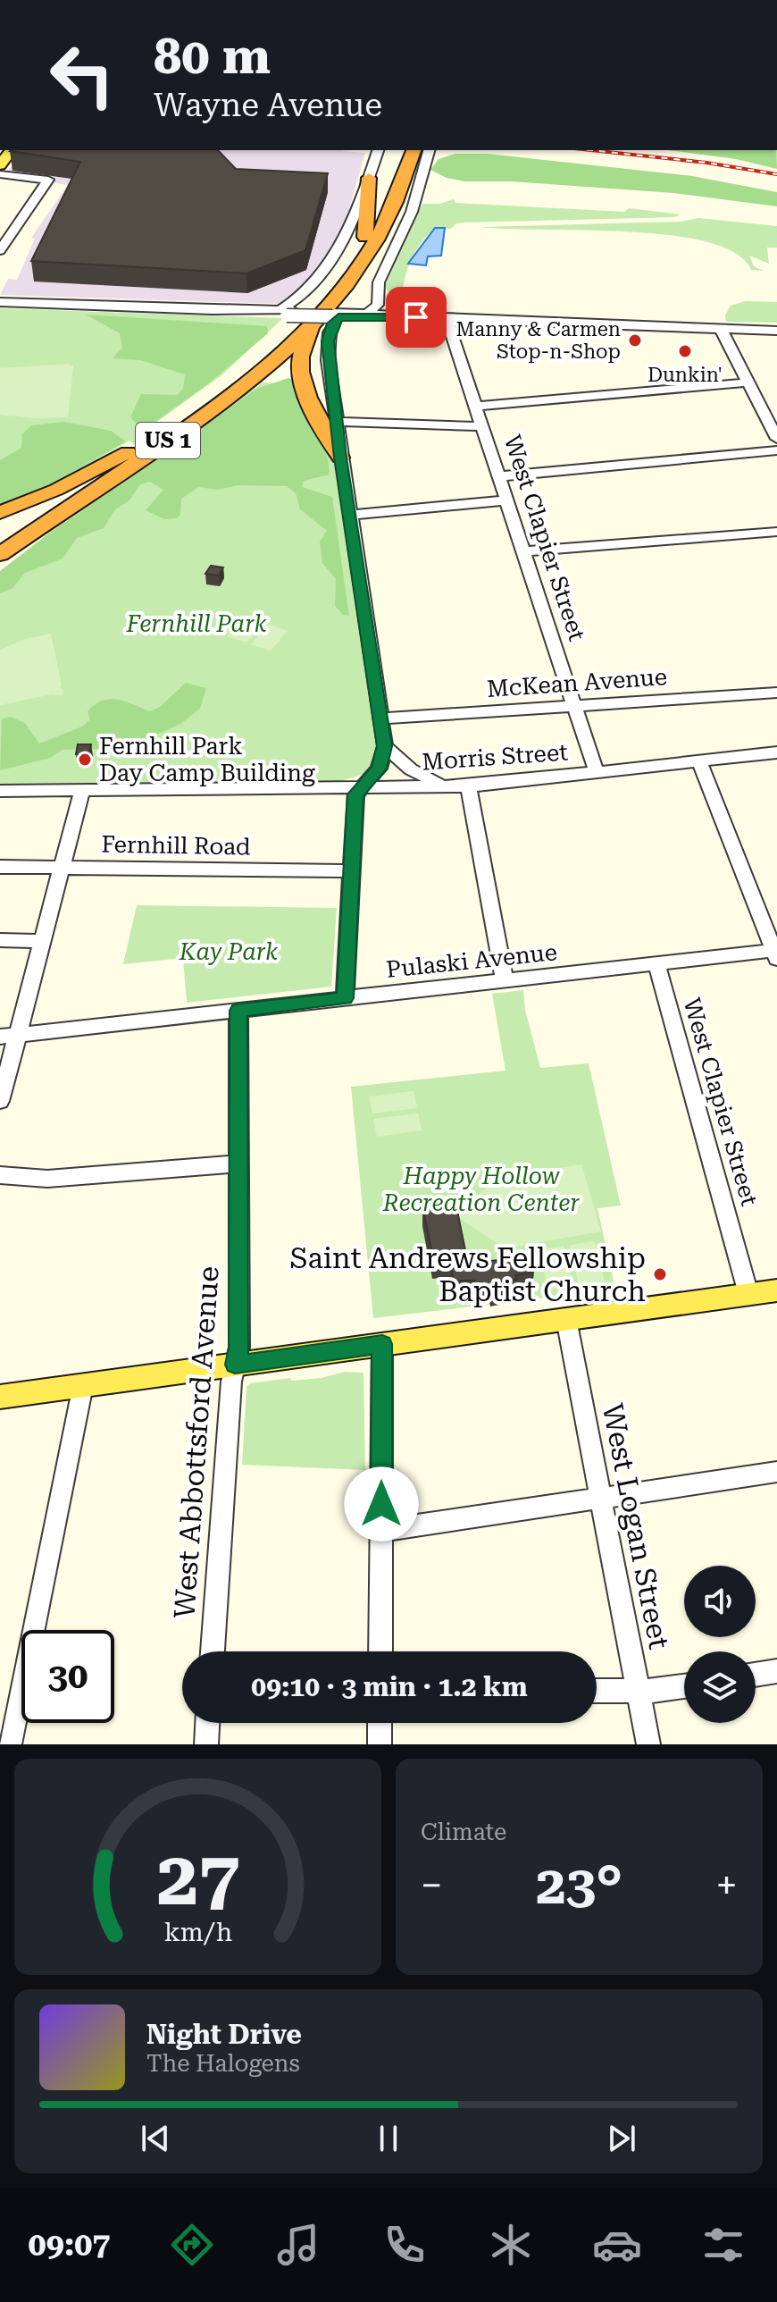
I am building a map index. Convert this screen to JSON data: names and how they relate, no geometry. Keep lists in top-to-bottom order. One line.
{"streets":{"highway":["US 1"],"street":["West Clapier Street","McKean Avenue","Morris Street","Fernhill Road","Pulaski Avenue","West Abbottsford Avenue","West Logan Street"]},"crossings":[["West Clapier Street","McKean Avenue"],["West Clapier Street","Morris Street"],["West Clapier Street","Pulaski Avenue"],["Pulaski Avenue","West Abbottsford Avenue"]],"parks":["Fernhill Park","Kay Park","Happy Hollow Recreation Center"],"places":["Manny & Carmen Stop-n-Shop","Dunkin'","Fernhill Park Day Camp Building","Saint Andrews Fellowship Baptist Church"],"page":{"turn":["80 m","Wayne Avenue"],"limit":"30","trip":"09:10 · 3 min · 1.2 km","tile":"Climate","heat":["−","23°","+"],"song":["Night Drive","The Halogens"],"tabs":"09:07","gauge":["27","km/h"]}}
